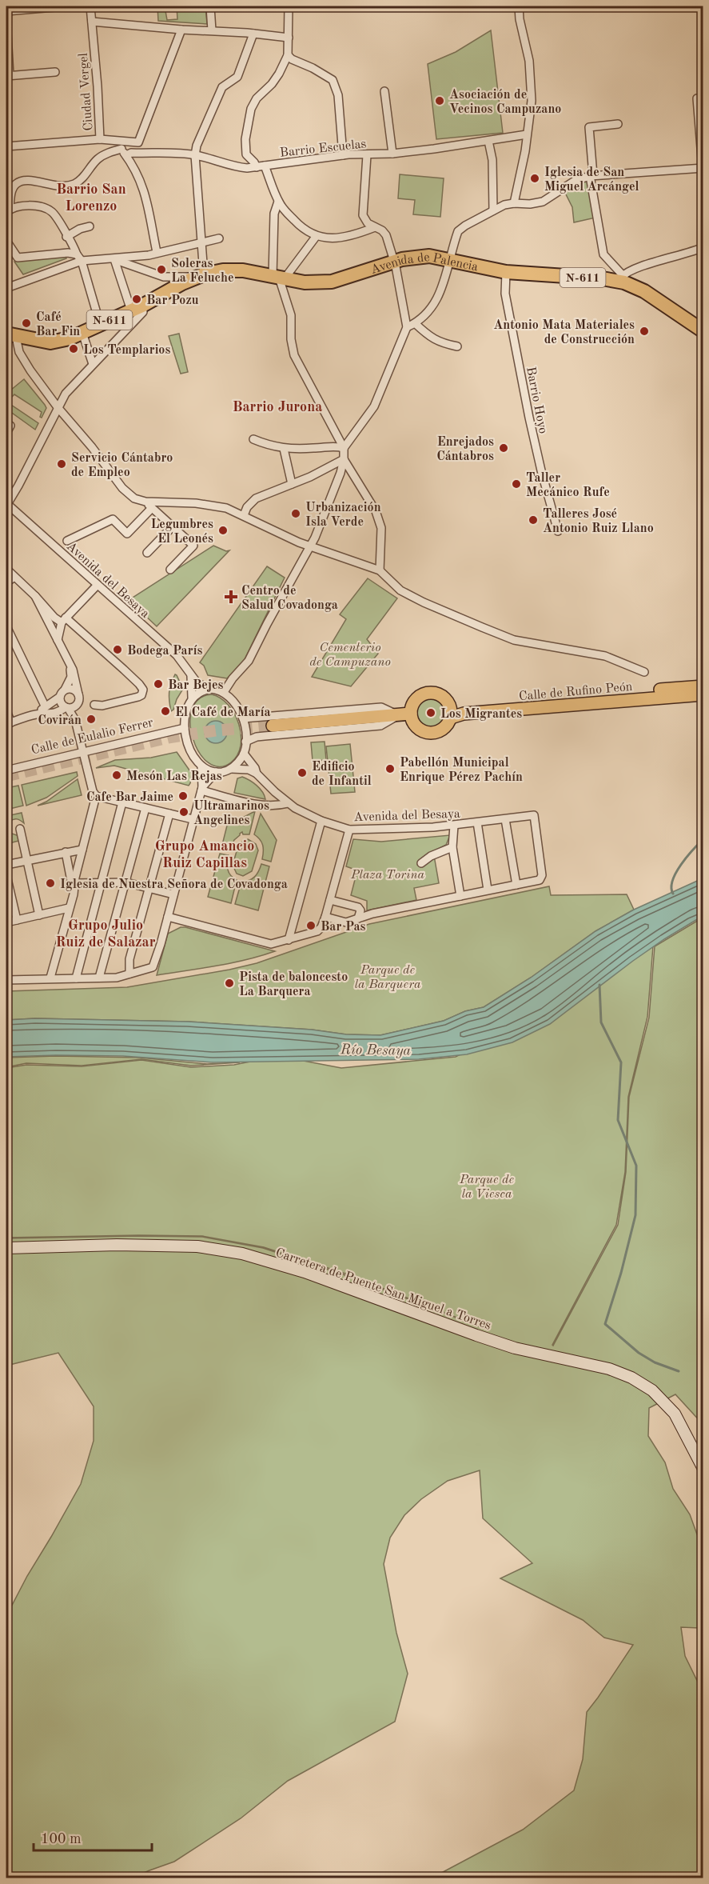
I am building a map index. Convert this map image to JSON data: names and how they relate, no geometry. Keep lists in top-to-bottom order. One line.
{"streets":{"highway":["Avenida de Palencia","N-611"],"main road":["Calle de Rufino Peón"],"street":["Ciudad Vergel","Barrio Escuelas","Barrio Hoyo","Avenida del Besaya","Calle de Eulalio Ferrer","Carretera de Puente San Miguel a Torres"]},"crossings":[["Avenida de Palencia","Barrio Hoyo"],["Avenida del Besaya","Calle de Eulalio Ferrer"]],"districts":["Barrio San Lorenzo","Barrio Jurona","Grupo Amancio Ruiz Capillas","Grupo Julio Ruiz de Salazar"],"water":["Río Besaya"],"parks":["Cementerio de Campuzano","Plaza Torina","Parque de la Barquera","Parque de la Viesca"],"places":{"other":["Asociación de Vecinos Campuzano","Iglesia de San Miguel Arcángel","Soleras La Feluche","Bar Pozu","Café Bar Fin","Antonio Mata Materiales de Construcción","Los Templarios","Enrejados Cántabros","Servicio Cántabro de Empleo","Taller Mecánico Rufe","Urbanización Isla Verde","Talleres José Antonio Ruiz Llano","Legumbres El Leonés","Bodega París","Bar Bejes","El Café de María","Los Migrantes","Covirán","Pabellón Municipal Enrique Pérez Pachín","Edificio de Infantil","Mesón Las Rejas","Cafe Bar Jaime","Ultramarinos Angelines","Iglesia de Nuestra Señora de Covadonga","Bar Pas","Pista de baloncesto La Barquera"],"health":["Centro de Salud Covadonga"]},"scale_bar":"100 m"}
